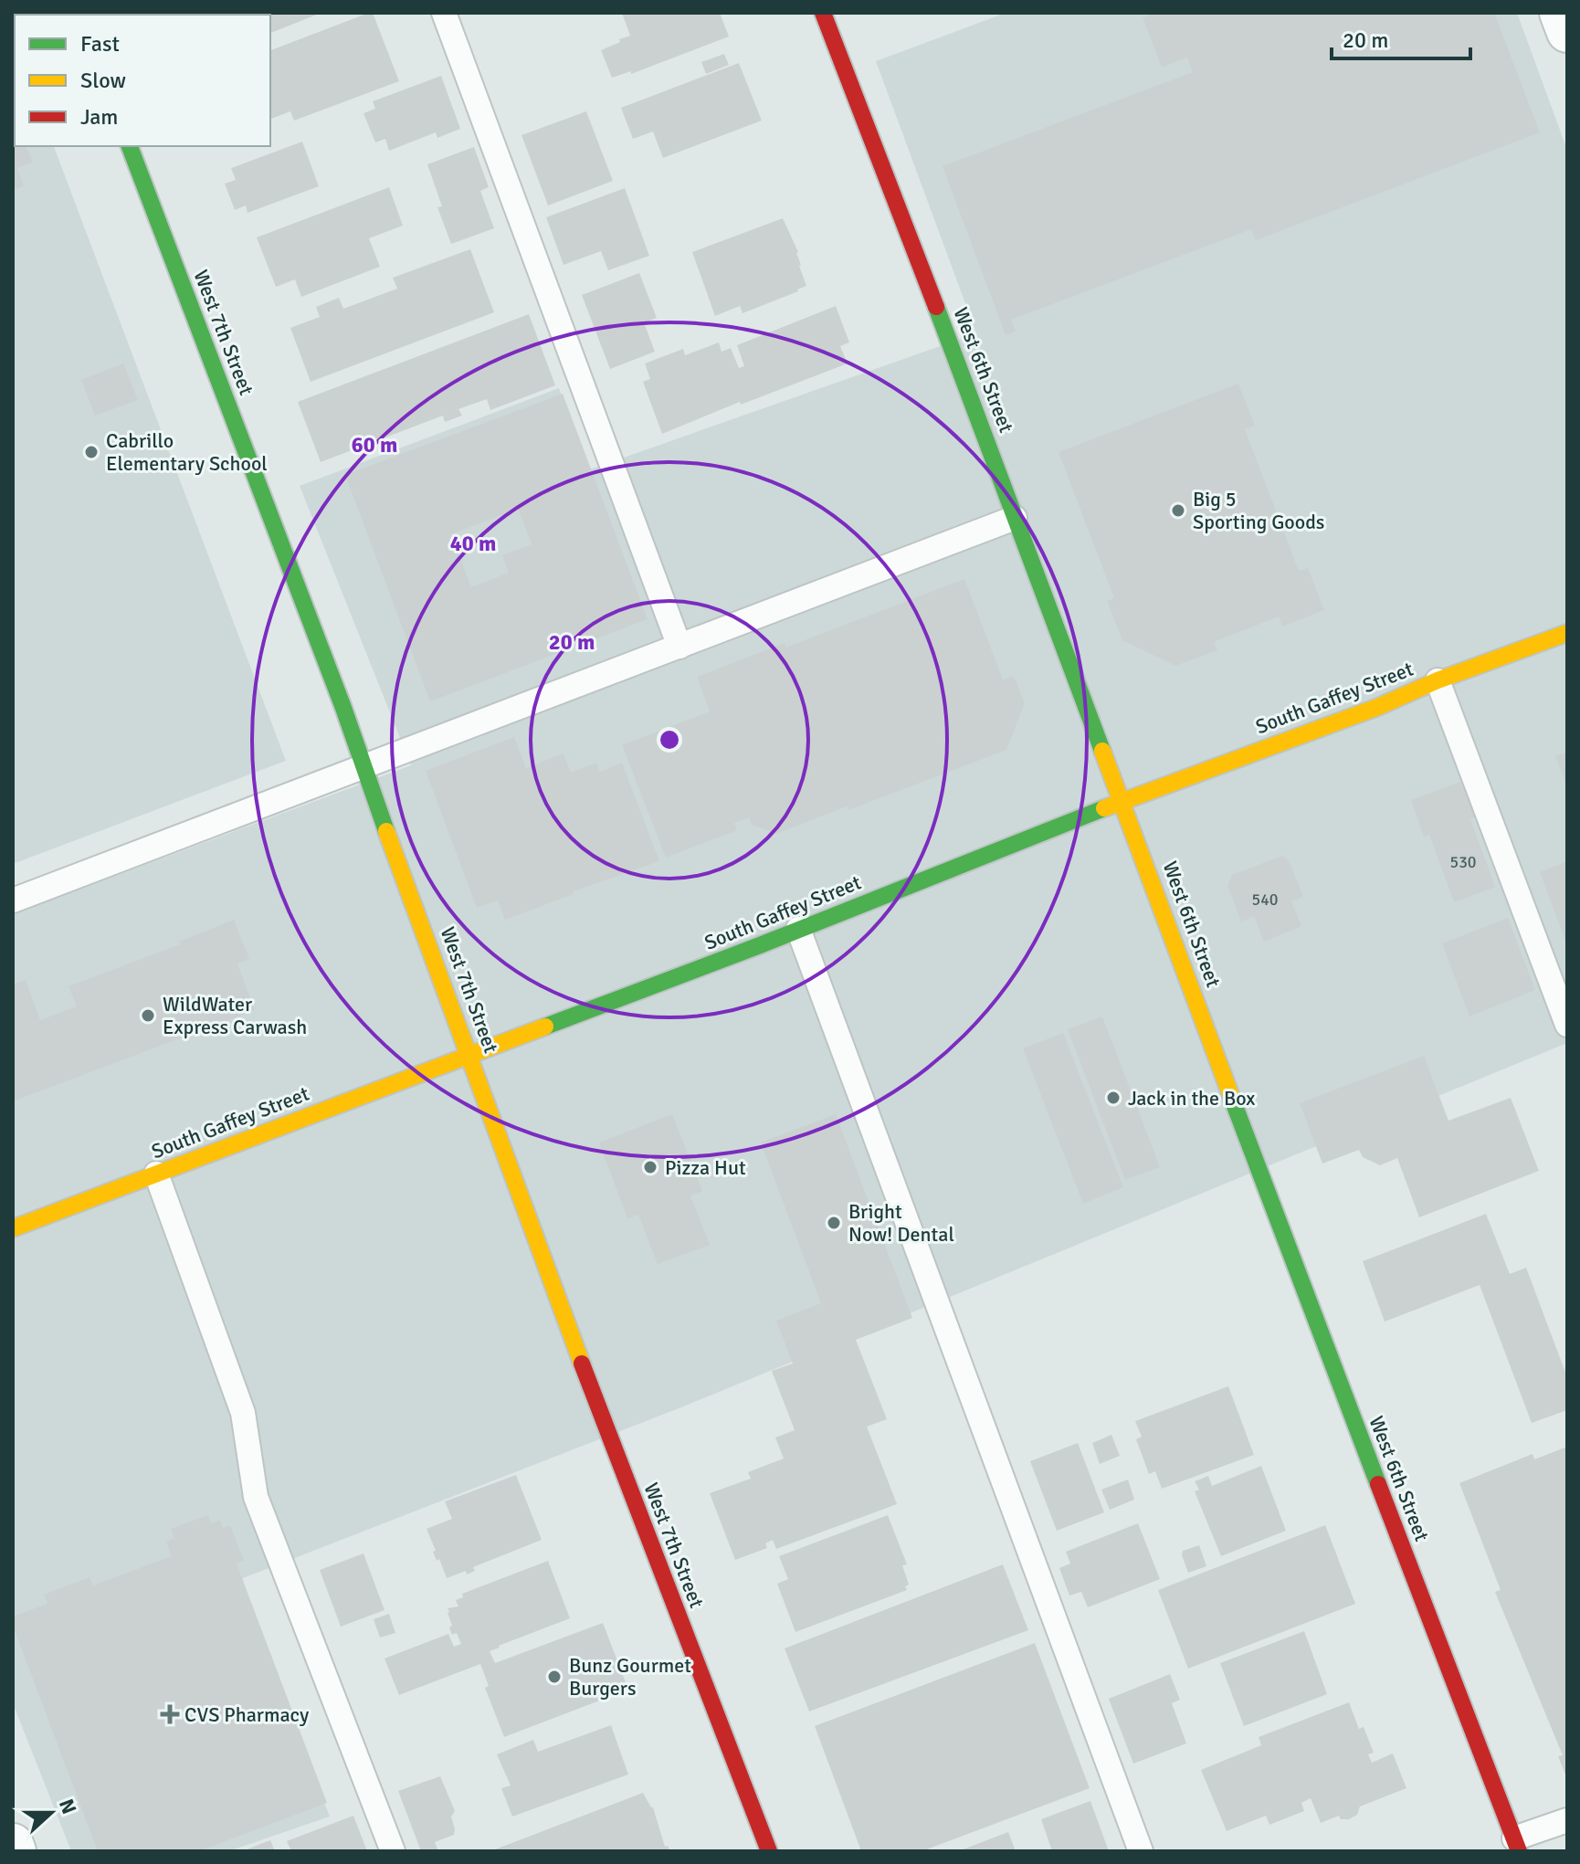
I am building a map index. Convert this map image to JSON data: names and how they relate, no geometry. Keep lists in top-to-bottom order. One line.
{"streets":{"street":["West 7th Street","West 6th Street","South Gaffey Street"]},"crossings":[["West 7th Street","South Gaffey Street"],["West 6th Street","South Gaffey Street"]],"places":{"other":["Cabrillo Elementary School","Big 5 Sporting Goods","WildWater Express Carwash","Jack in the Box","Pizza Hut","Bright Now! Dental","Bunz Gourmet Burgers"],"health":["CVS Pharmacy"]},"house_numbers":["530","540"],"legend":["Fast","Slow","Jam"],"scale_bar":"20 m","north":"right","rings":["60 m","40 m","20 m"]}
